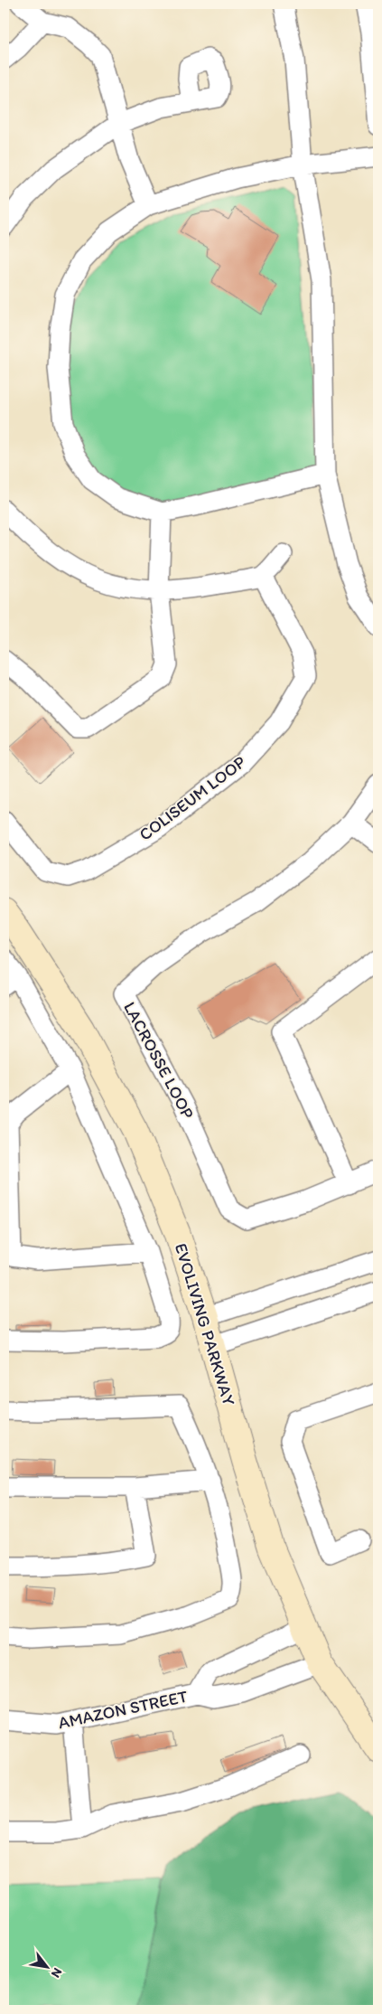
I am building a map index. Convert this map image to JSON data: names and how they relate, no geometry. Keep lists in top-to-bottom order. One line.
{"streets":{"street":["COLISEUM LOOP","LACROSSE LOOP","EVOLIVING PARKWAY","AMAZON STREET"]},"crossings":[["EVOLIVING PARKWAY","AMAZON STREET"]],"north":"bottom right"}
